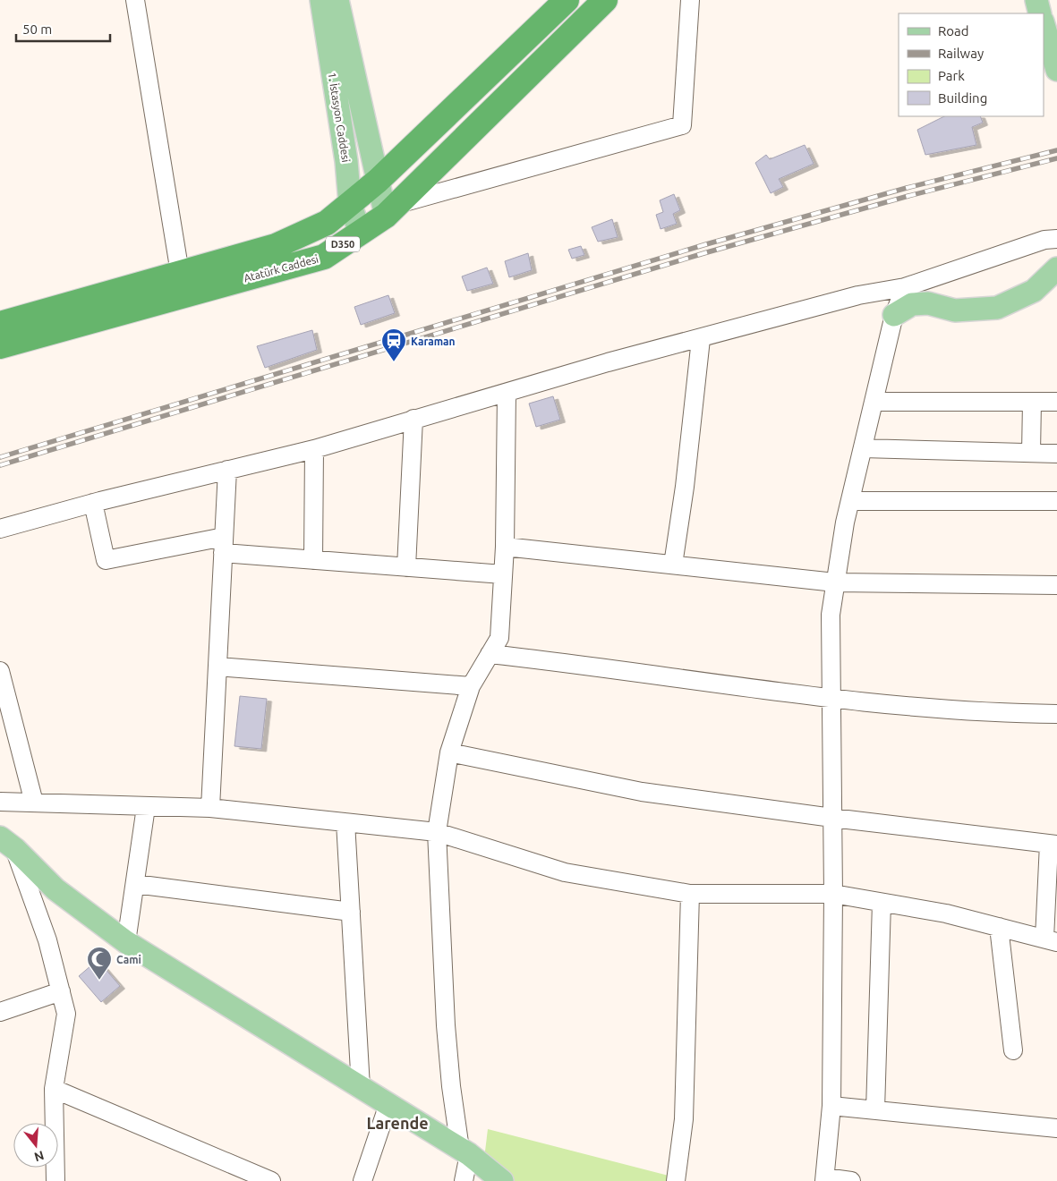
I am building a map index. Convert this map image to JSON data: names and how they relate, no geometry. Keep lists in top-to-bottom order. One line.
{"streets":{"highway":["D350","Atatürk Caddesi"],"main road":["1. İstasyon Caddesi"]},"crossings":[["1. İstasyon Caddesi","Atatürk Caddesi"]],"districts":["Larende"],"places":{"station":["Karaman"],"mosque":["Cami"]},"legend":["Road","Railway","Park","Building"],"scale_bar":"50 m","north":"bottom"}
